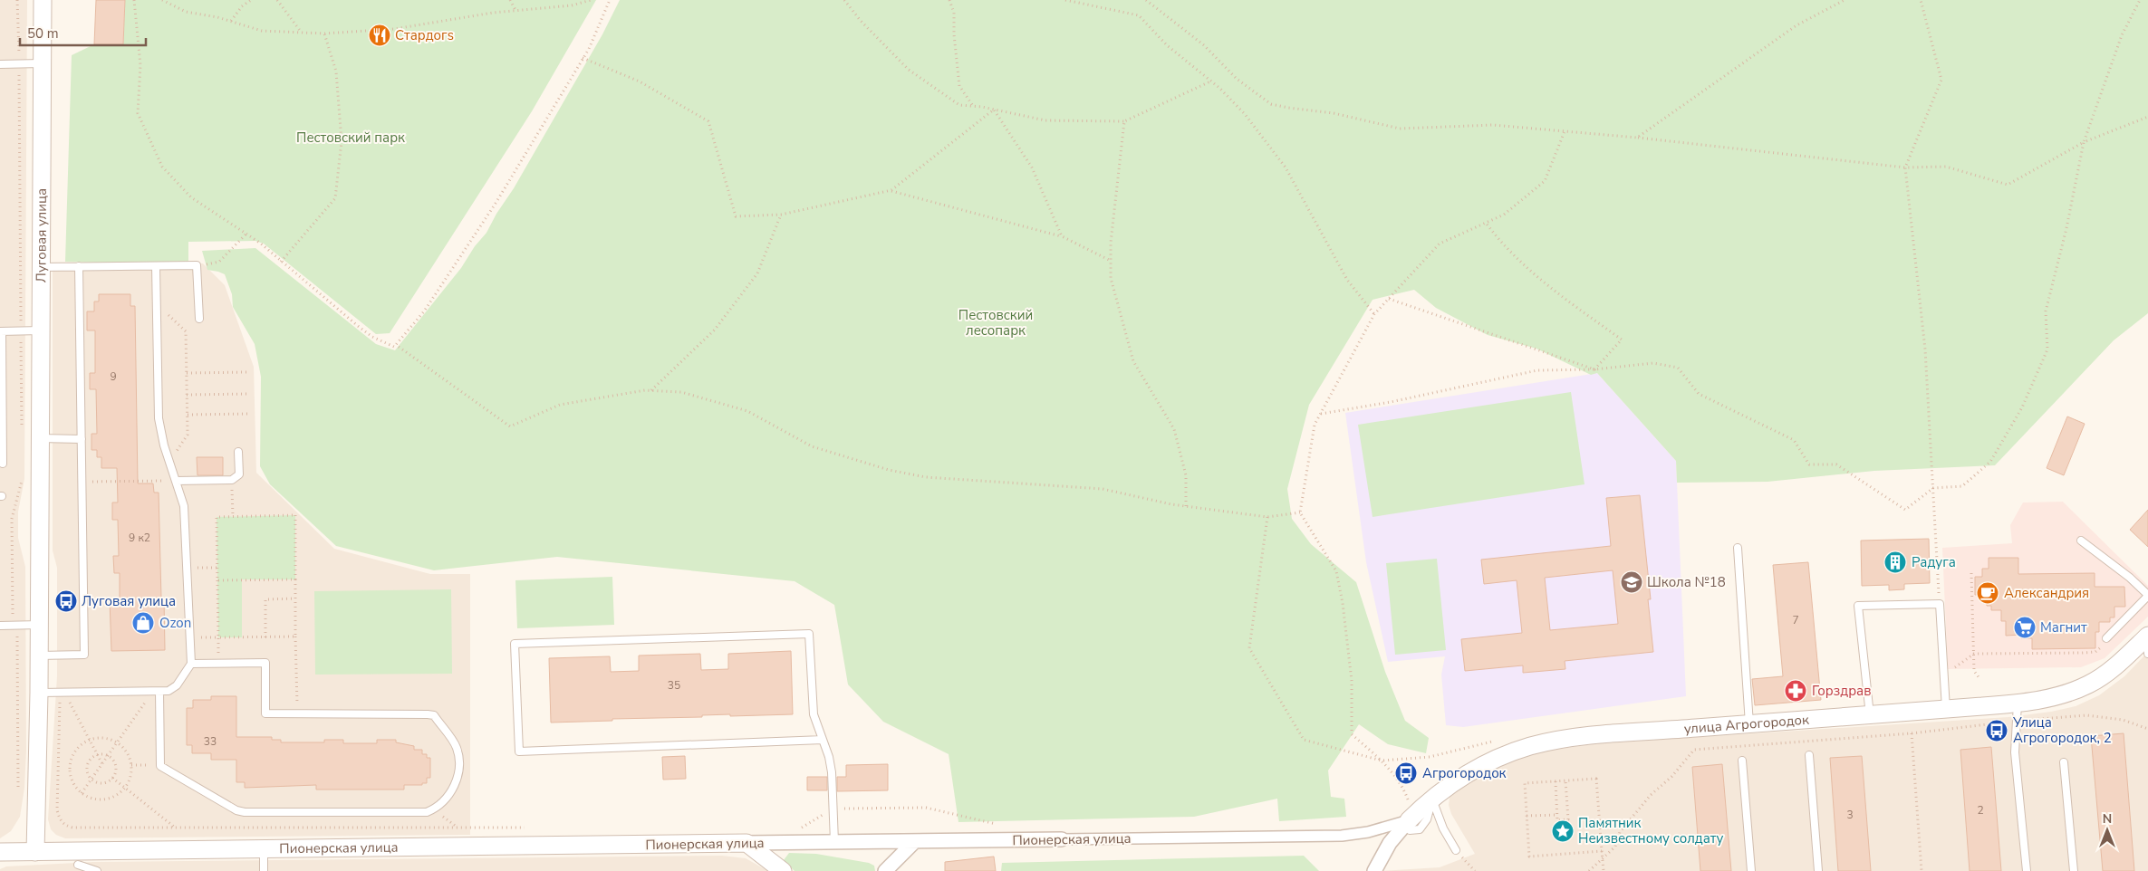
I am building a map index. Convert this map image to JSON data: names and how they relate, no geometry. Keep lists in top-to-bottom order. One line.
{"streets":{"street":["Луговая улица","улица Агрогородок","Пионерская улица"]},"crossings":[["Луговая улица","Пионерская улица"],["улица Агрогородок","Пионерская улица"]],"parks":["Пестовский парк","Пестовский лесопарк"],"places":{"restaurant":["Стардогs"],"building":["Радуга"],"school or university":["Школа №18"],"cafe":["Александрия"],"bus stop":["Луговая улица","Улица Агрогородок, 2","Агрогородок"],"shop":["Ozon"],"supermarket":["Магнит"],"pharmacy":["Горздрав"],"place":["Памятник Неизвестному солдату"]},"house_numbers":["9","9 к2","7","35","33","2","3"],"scale_bar":"50 m","north":"top"}
